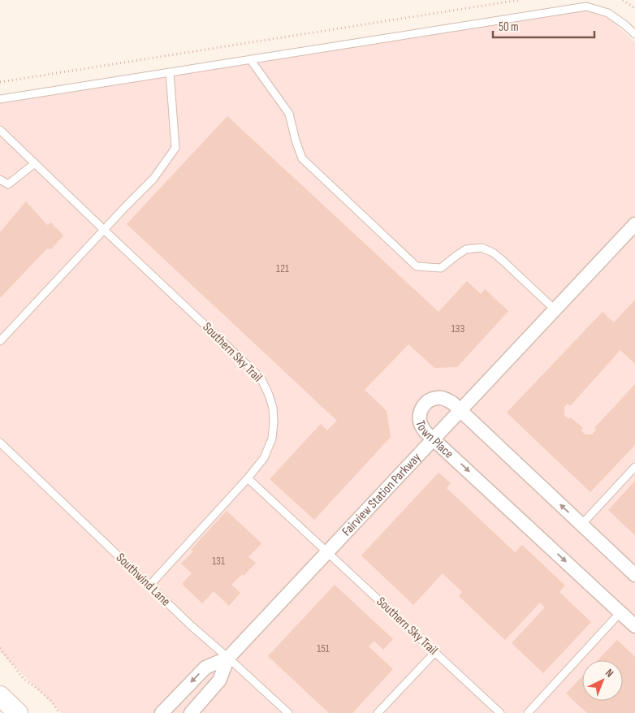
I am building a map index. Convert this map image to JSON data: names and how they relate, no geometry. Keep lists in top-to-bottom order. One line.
{"streets":{"street":["Town Place","Fairview Station Parkway"],"lane":["Southern Sky Trail","Southwind Lane"]},"crossings":[["Southern Sky Trail","Fairview Station Parkway"],["Town Place","Fairview Station Parkway"],["Fairview Station Parkway","Southwind Lane"]],"house_numbers":["121","133","131","151"],"scale_bar":"50 m","north":"top right"}
